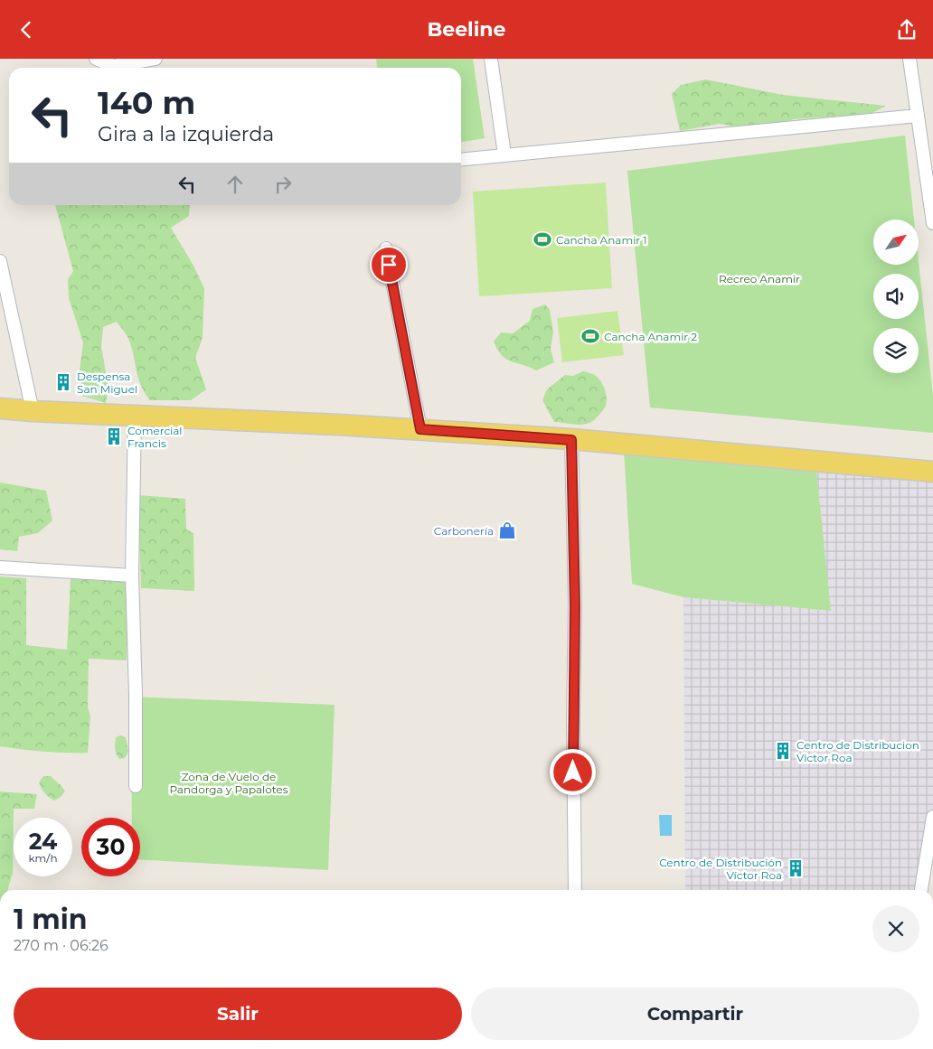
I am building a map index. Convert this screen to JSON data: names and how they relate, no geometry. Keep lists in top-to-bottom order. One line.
{"parks":["Recreo Anamir","Zona de Vuelo de Pandorga y Papalotes"],"places":{"sports":["Cancha Anamir 1","Cancha Anamir 2"],"building":["Despensa San Miguel","Comercial Francis","Centro de Distribucion Victor Roa","Centro de Distribución Víctor Roa"],"shop":["Carbonería"]},"north":"top right","page":{"header":"Beeline","turn":["140 m","Gira a la izquierda"],"speed":"24 km/h","limit":"30","heading":["1 min","270 m · 06:26"],"buttons":["Salir","Compartir"]}}
